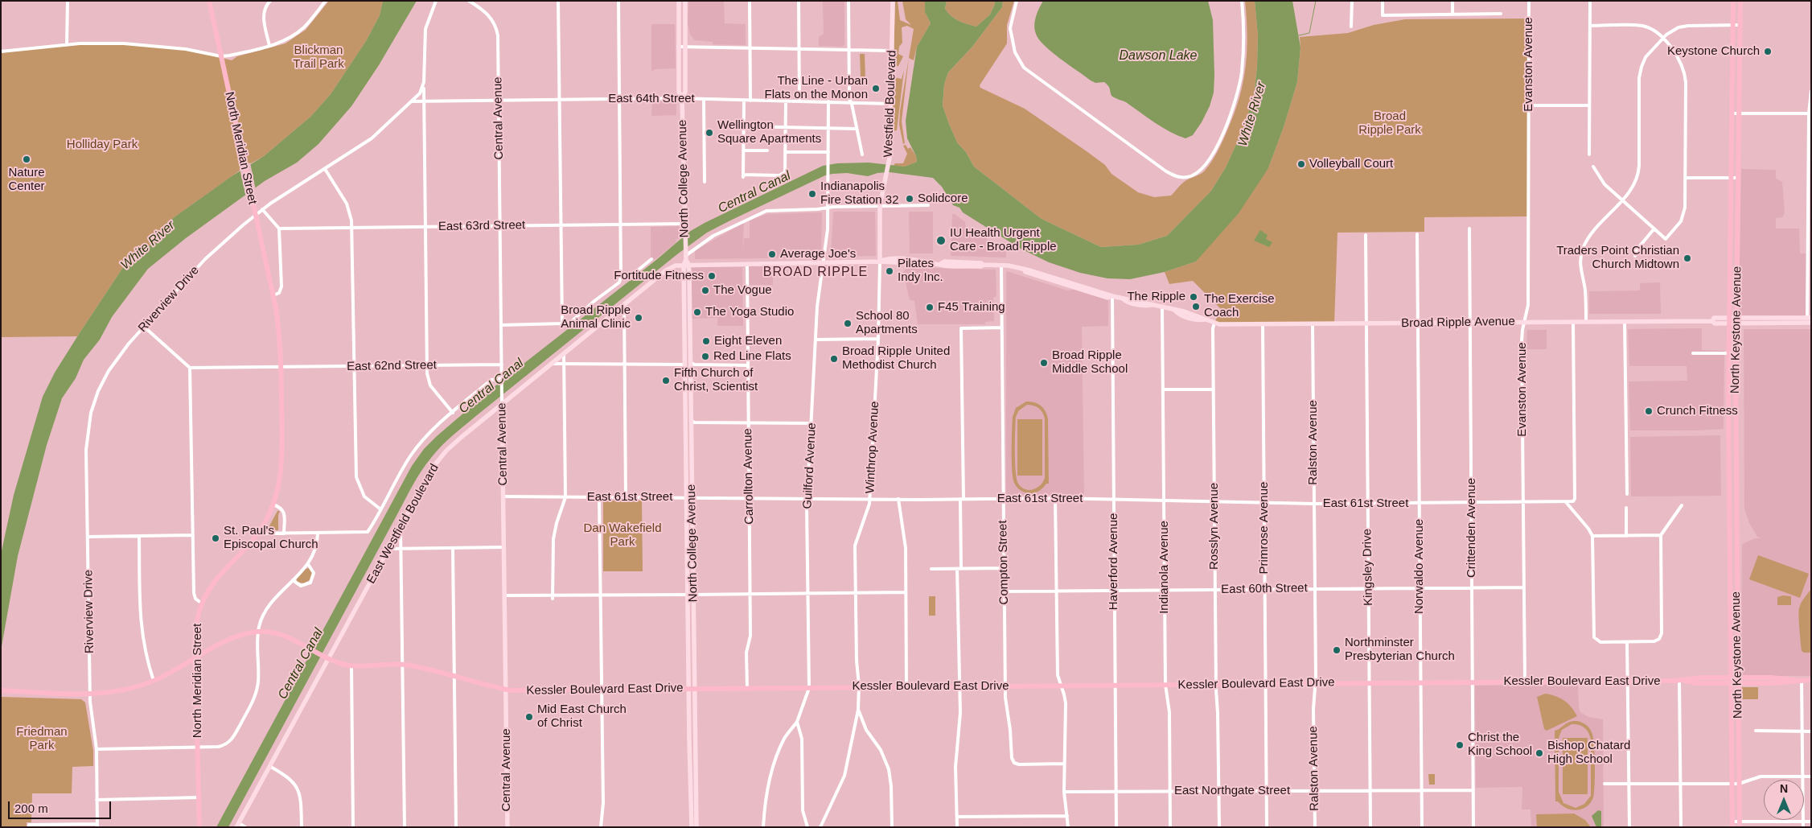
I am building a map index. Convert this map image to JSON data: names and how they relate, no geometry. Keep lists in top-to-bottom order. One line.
{"streets":{"main road":["Westfield Boulevard","Central Avenue","North Meridian Street","North College Avenue","Broad Ripple Avenue","North Keystone Avenue","Winthrop Avenue","East Westfield Boulevard","Kessler Boulevard East Drive"],"street":["Evanston Avenue","East 64th Street","East 63rd Street","Riverview Drive","East 62nd Street","Ralston Avenue","Guilford Avenue","Carrollton Avenue","East 61st Street","Rosslyn Avenue","Primrose Avenue","Crittenden Avenue","Haverford Avenue","Compton Street","Norwaldo Avenue","Indianola Avenue","Kingsley Drive","East 60th Street","East Northgate Street"]},"crossings":[["Evanston Avenue","Broad Ripple Avenue"],["Evanston Avenue","East 61st Street"],["Evanston Avenue","East 60th Street"],["Evanston Avenue","Kessler Boulevard East Drive"],["East 64th Street","Westfield Boulevard"],["East 64th Street","Central Avenue"],["East 64th Street","North College Avenue"],["East 64th Street","Riverview Drive"],["East 64th Street","Guilford Avenue"],["Westfield Boulevard","Winthrop Avenue"],["Central Avenue","East 63rd Street"],["Central Avenue","East 62nd Street"],["Central Avenue","East 61st Street"],["Central Avenue","East Westfield Boulevard"],["Central Avenue","Kessler Boulevard East Drive"],["North Meridian Street","East 63rd Street"],["North Meridian Street","Riverview Drive"],["North Meridian Street","East 62nd Street"],["North Meridian Street","Kessler Boulevard East Drive"],["North College Avenue","East 63rd Street"],["North College Avenue","Broad Ripple Avenue"],["North College Avenue","East 61st Street"],["North College Avenue","East Westfield Boulevard"],["North College Avenue","Kessler Boulevard East Drive"],["Riverview Drive","Kessler Boulevard East Drive"],["Broad Ripple Avenue","North Keystone Avenue"],["Broad Ripple Avenue","Ralston Avenue"],["Broad Ripple Avenue","Winthrop Avenue"],["Broad Ripple Avenue","Guilford Avenue"],["Broad Ripple Avenue","Carrollton Avenue"],["Broad Ripple Avenue","East 61st Street"],["Broad Ripple Avenue","East Westfield Boulevard"],["Broad Ripple Avenue","Rosslyn Avenue"],["Broad Ripple Avenue","Primrose Avenue"],["Broad Ripple Avenue","Crittenden Avenue"],["Broad Ripple Avenue","Haverford Avenue"],["Broad Ripple Avenue","Compton Street"],["Broad Ripple Avenue","Norwaldo Avenue"],["Broad Ripple Avenue","Indianola Avenue"],["Broad Ripple Avenue","Kingsley Drive"],["North Keystone Avenue","Kessler Boulevard East Drive"],["Ralston Avenue","East 61st Street"],["Ralston Avenue","East 60th Street"],["Ralston Avenue","Kessler Boulevard East Drive"],["Ralston Avenue","East Northgate Street"],["Winthrop Avenue","East 61st Street"],["Winthrop Avenue","Kessler Boulevard East Drive"],["Guilford Avenue","East 61st Street"],["Guilford Avenue","Kessler Boulevard East Drive"],["Carrollton Avenue","East 61st Street"],["Carrollton Avenue","Kessler Boulevard East Drive"],["East 61st Street","Rosslyn Avenue"],["East 61st Street","Primrose Avenue"],["East 61st Street","Crittenden Avenue"],["East 61st Street","Haverford Avenue"],["East 61st Street","Compton Street"],["East 61st Street","Norwaldo Avenue"],["East 61st Street","Indianola Avenue"],["East 61st Street","Kingsley Drive"],["East Westfield Boulevard","Kessler Boulevard East Drive"],["Rosslyn Avenue","East 60th Street"],["Rosslyn Avenue","Kessler Boulevard East Drive"],["Rosslyn Avenue","East Northgate Street"],["Primrose Avenue","East 60th Street"],["Primrose Avenue","Kessler Boulevard East Drive"],["Primrose Avenue","East Northgate Street"],["Crittenden Avenue","East 60th Street"],["Crittenden Avenue","Kessler Boulevard East Drive"],["Crittenden Avenue","East Northgate Street"],["Haverford Avenue","East 60th Street"],["Haverford Avenue","Kessler Boulevard East Drive"],["Haverford Avenue","East Northgate Street"],["Compton Street","East 60th Street"],["Compton Street","Kessler Boulevard East Drive"],["Norwaldo Avenue","East 60th Street"],["Norwaldo Avenue","Kessler Boulevard East Drive"],["Norwaldo Avenue","East Northgate Street"],["Indianola Avenue","East 60th Street"],["Indianola Avenue","Kessler Boulevard East Drive"],["Indianola Avenue","East Northgate Street"],["Kingsley Drive","East 60th Street"],["Kingsley Drive","Kessler Boulevard East Drive"],["Kingsley Drive","East Northgate Street"]],"districts":["BROAD RIPPLE"],"water":["Dawson Lake","White River","Central Canal"],"parks":["Blickman Trail Park","Broad Ripple Park","Holliday Park","Dan Wakefield Park","Friedman Park"],"places":["Keystone Church","The Line - Urban Flats on the Monon","Wellington Square Apartments","Nature Center","Volleyball Court","Indianapolis Fire Station 32","Solidcore","IU Health Urgent Care - Broad Ripple","Average Joe's","Traders Point Christian Church Midtown","Pilates Indy Inc.","Fortitude Fitness","The Vogue","The Ripple","The Exercise Coach","F45 Training","The Yoga Studio","Broad Ripple Animal Clinic","School 80 Apartments","Eight Eleven","Red Line Flats","Broad Ripple United Methodist Church","Broad Ripple Middle School","Fifth Church of Christ, Scientist","Crunch Fitness","St. Paul's Episcopal Church","Northminster Presbyterian Church","Mid East Church of Christ","Christ the King School","Bishop Chatard High School"],"scale_bar":"200 m","north":"top"}
